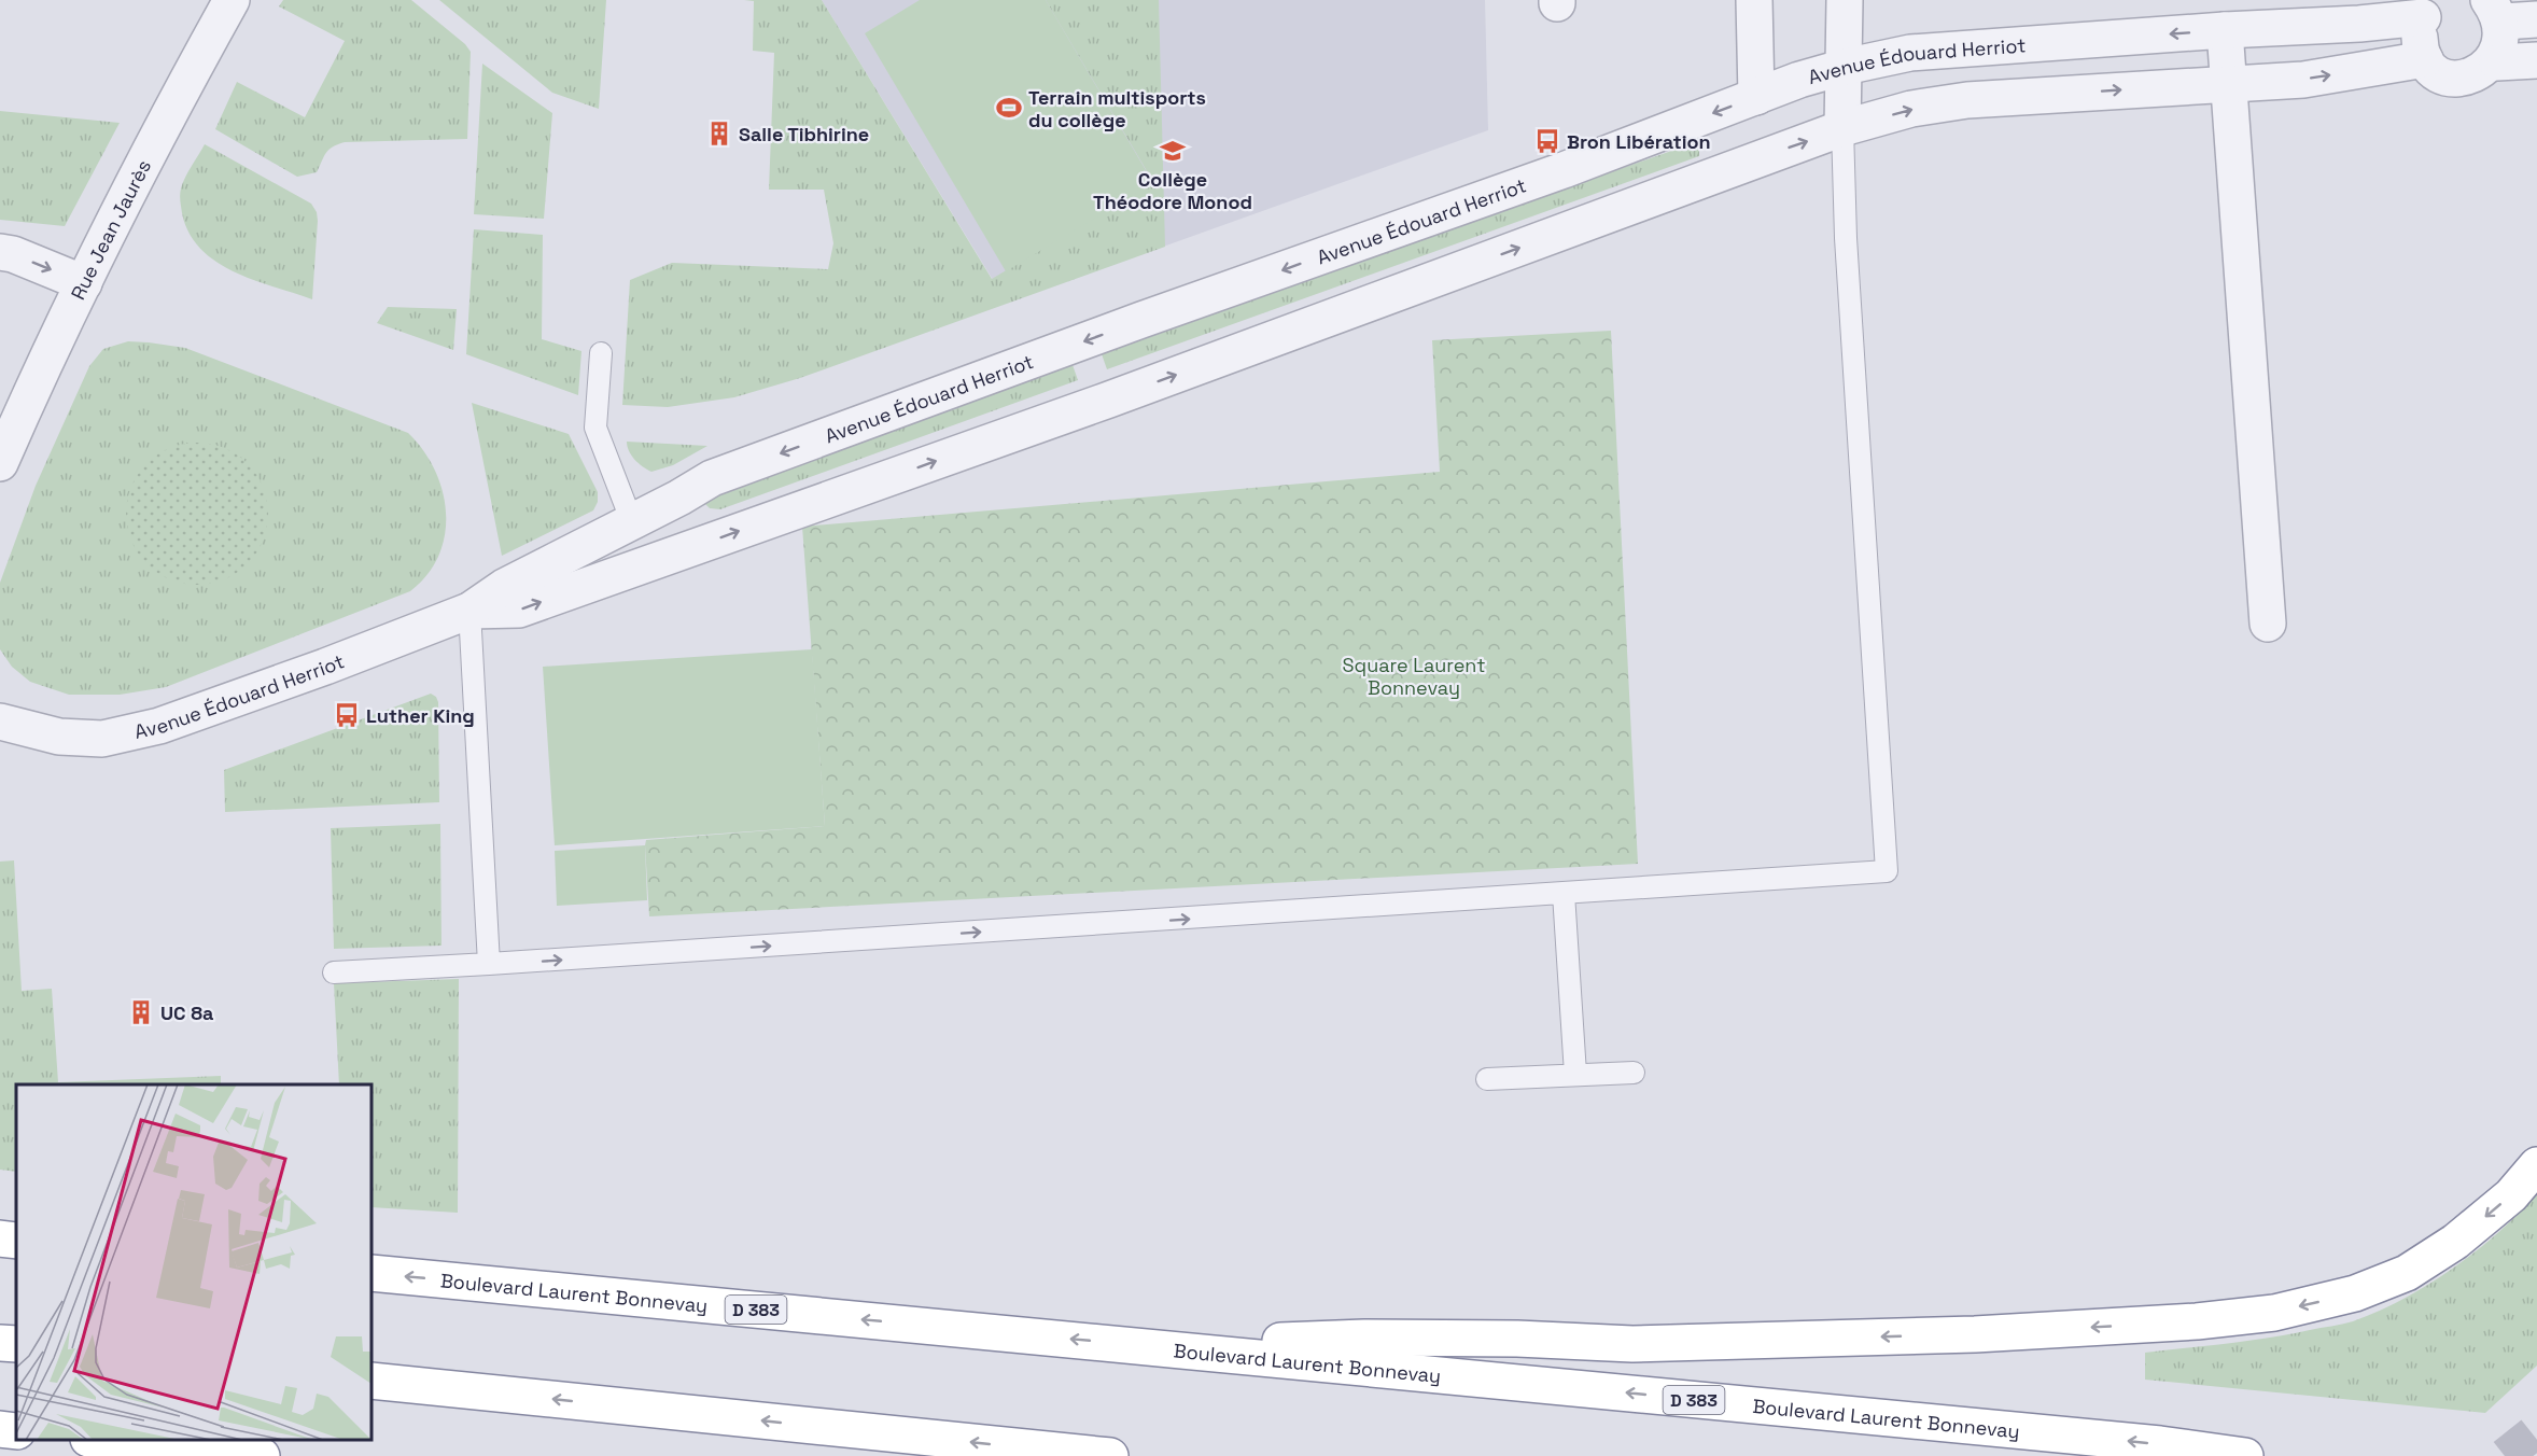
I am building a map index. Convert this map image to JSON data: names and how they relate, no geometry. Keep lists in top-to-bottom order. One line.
{"streets":{"highway":["Boulevard Laurent Bonnevay","D 383"],"street":["Avenue Édouard Herriot","Rue Jean Jaurès"]},"parks":["Square Laurent Bonnevay"],"places":{"sports":["Terrain multisports du collège"],"building":["Salle Tibhirine","UC 8a"],"bus stop":["Bron Libération","Luther King"],"school or university":["Collège Théodore Monod"]}}
